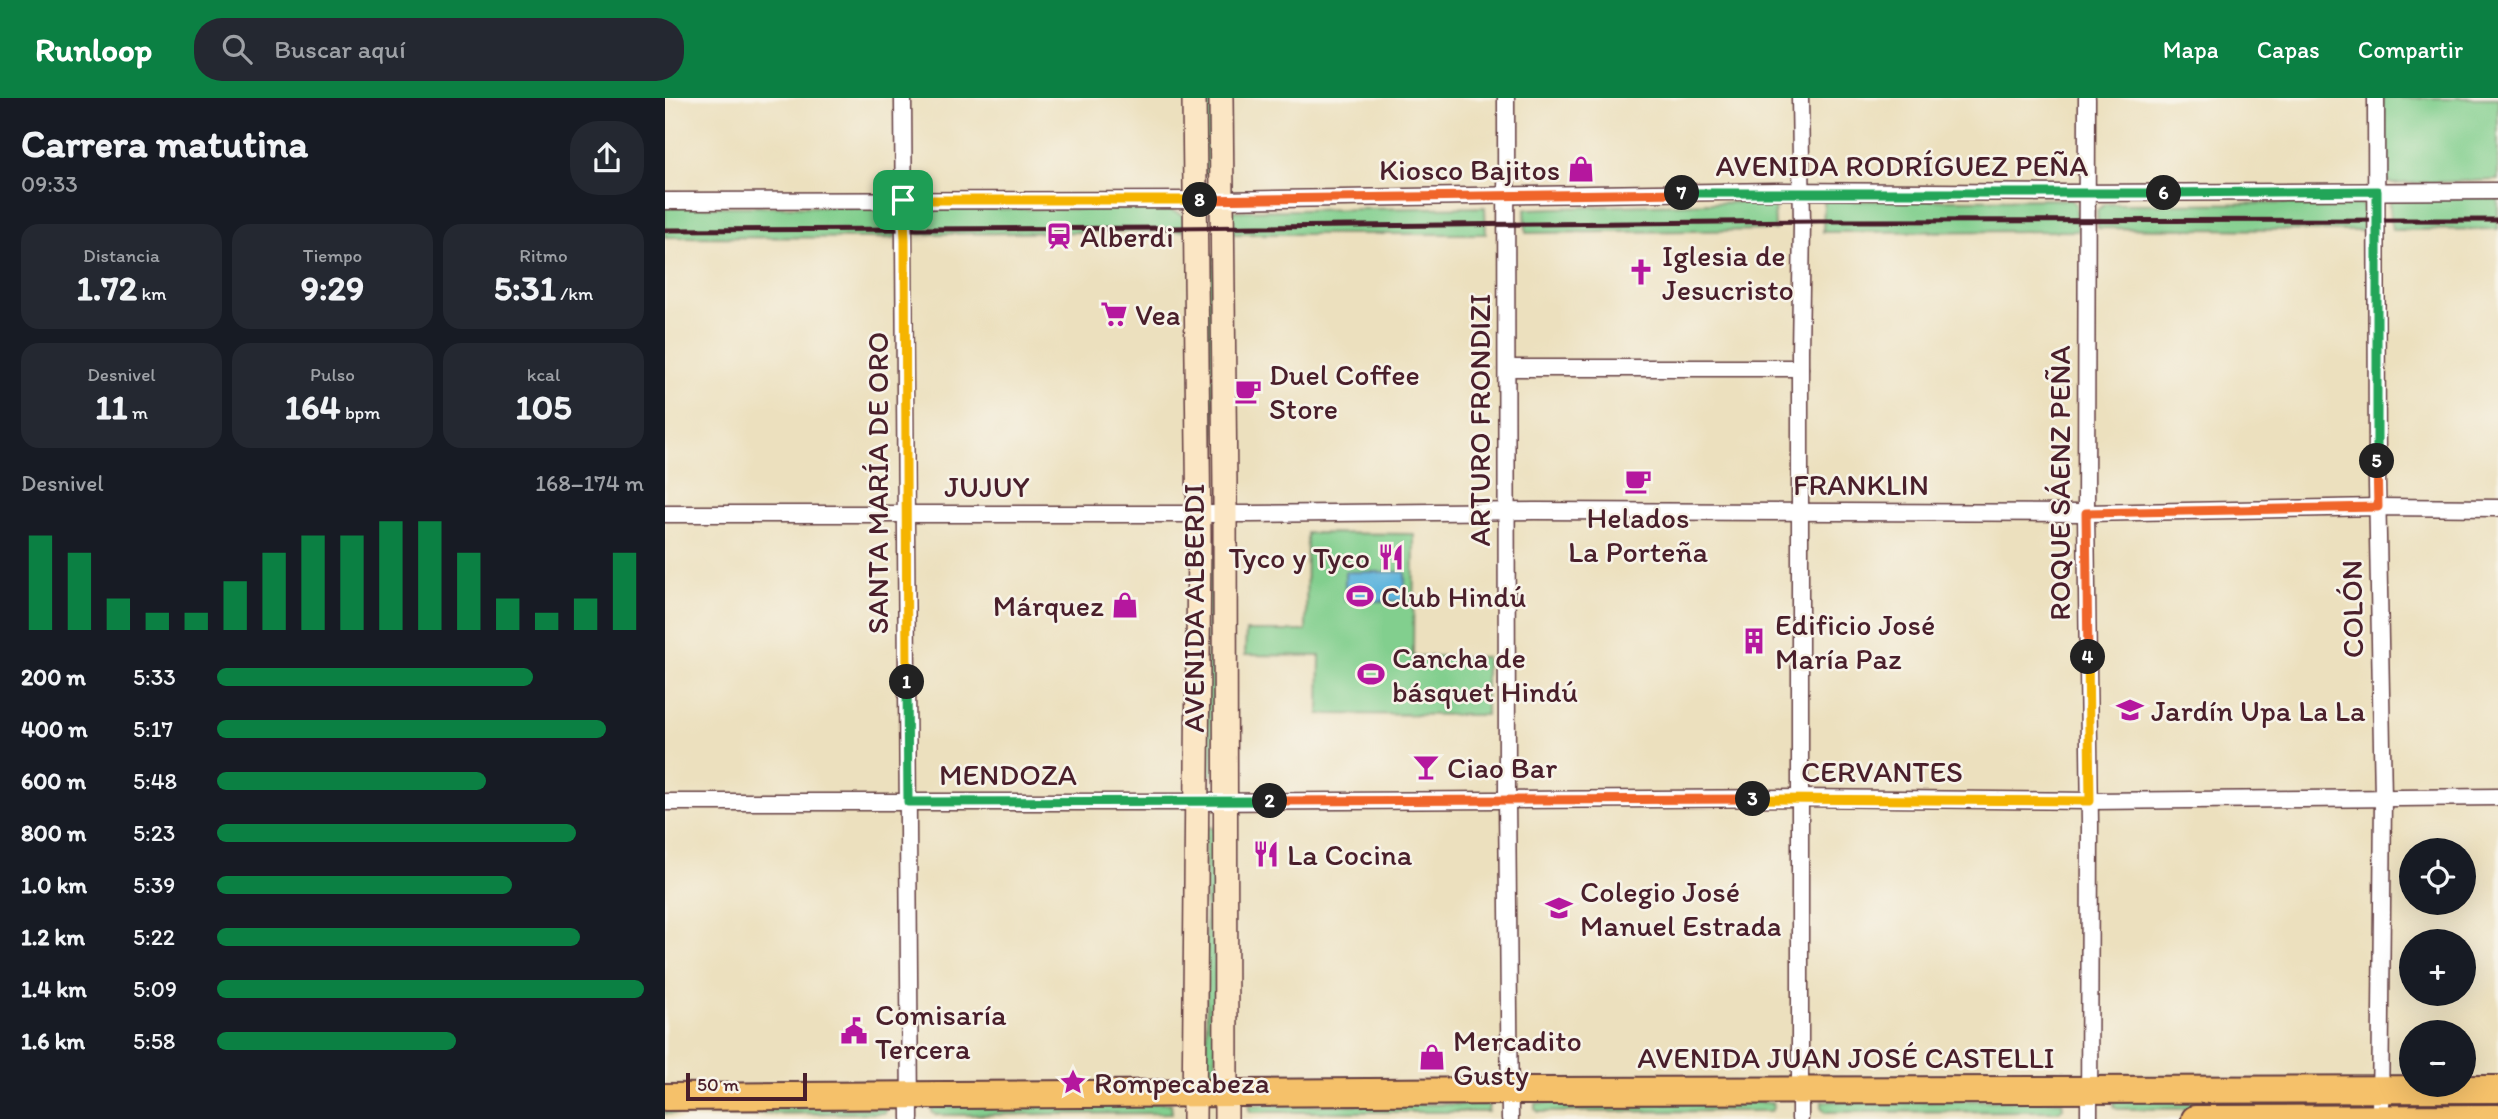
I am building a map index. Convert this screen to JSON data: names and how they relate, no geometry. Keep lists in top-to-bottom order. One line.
{"streets":{"main road":["AVENIDA ALBERDI","AVENIDA JUAN JOSÉ CASTELLI"],"street":["AVENIDA RODRÍGUEZ PEÑA","ARTURO FRONDIZI","SANTA MARÍA DE ORO","ROQUE SÁENZ PEÑA","FRANKLIN","JUJUY","COLÓN","CERVANTES","MENDOZA"]},"crossings":[["AVENIDA RODRÍGUEZ PEÑA","ARTURO FRONDIZI"],["AVENIDA RODRÍGUEZ PEÑA","SANTA MARÍA DE ORO"],["AVENIDA RODRÍGUEZ PEÑA","ROQUE SÁENZ PEÑA"],["AVENIDA RODRÍGUEZ PEÑA","AVENIDA ALBERDI"],["AVENIDA RODRÍGUEZ PEÑA","COLÓN"],["ARTURO FRONDIZI","FRANKLIN"],["ARTURO FRONDIZI","CERVANTES"],["ARTURO FRONDIZI","AVENIDA JUAN JOSÉ CASTELLI"],["SANTA MARÍA DE ORO","JUJUY"],["SANTA MARÍA DE ORO","MENDOZA"],["SANTA MARÍA DE ORO","AVENIDA JUAN JOSÉ CASTELLI"],["ROQUE SÁENZ PEÑA","FRANKLIN"],["ROQUE SÁENZ PEÑA","CERVANTES"],["ROQUE SÁENZ PEÑA","AVENIDA JUAN JOSÉ CASTELLI"],["FRANKLIN","JUJUY"],["FRANKLIN","AVENIDA ALBERDI"],["FRANKLIN","COLÓN"],["JUJUY","AVENIDA ALBERDI"],["AVENIDA ALBERDI","CERVANTES"],["AVENIDA ALBERDI","MENDOZA"],["AVENIDA ALBERDI","AVENIDA JUAN JOSÉ CASTELLI"],["COLÓN","CERVANTES"],["COLÓN","AVENIDA JUAN JOSÉ CASTELLI"],["CERVANTES","MENDOZA"]],"places":{"shop":["Kiosco Bajitos","Márquez","Mercadito Gusty"],"station":["Alberdi"],"church":["Iglesia de Jesucristo"],"supermarket":["Vea"],"cafe":["Duel Coffee Store","Helados La Porteña"],"restaurant":["Tyco y Tyco","La Cocina"],"sports":["Club Hindú","Cancha de básquet Hindú"],"building":["Edificio José María Paz"],"school or university":["Jardín Upa La La","Colegio José Manuel Estrada"],"bar":["Ciao Bar"],"public building":["Comisaría Tercera"],"place":["Rompecabeza"]},"scale_bar":"50 m","page":{"header":"Runloop","search":"Buscar aquí","nav":["Mapa","Capas","Compartir"],"heading":["Carrera matutina","09:33"],"pins":["6","7","8","5","4","1","3","2"],"stats":[["Distancia","1.72 km"],["Tiempo","9:29"],["Ritmo","5:31 /km"],["Desnivel","11 m"],["Pulso","164 bpm"],["kcal","105"]],"chart":["Desnivel","168–174 m"],"list":[{"name":"200 m","note":"5:33"},{"name":"400 m","note":"5:17"},{"name":"600 m","note":"5:48"},{"name":"800 m","note":"5:23"},{"name":"1.0 km","note":"5:39"},{"name":"1.2 km","note":"5:22"},{"name":"1.4 km","note":"5:09"},{"name":"1.6 km","note":"5:58"}],"map_buttons":["+","−"],"scale":"50 m"}}
